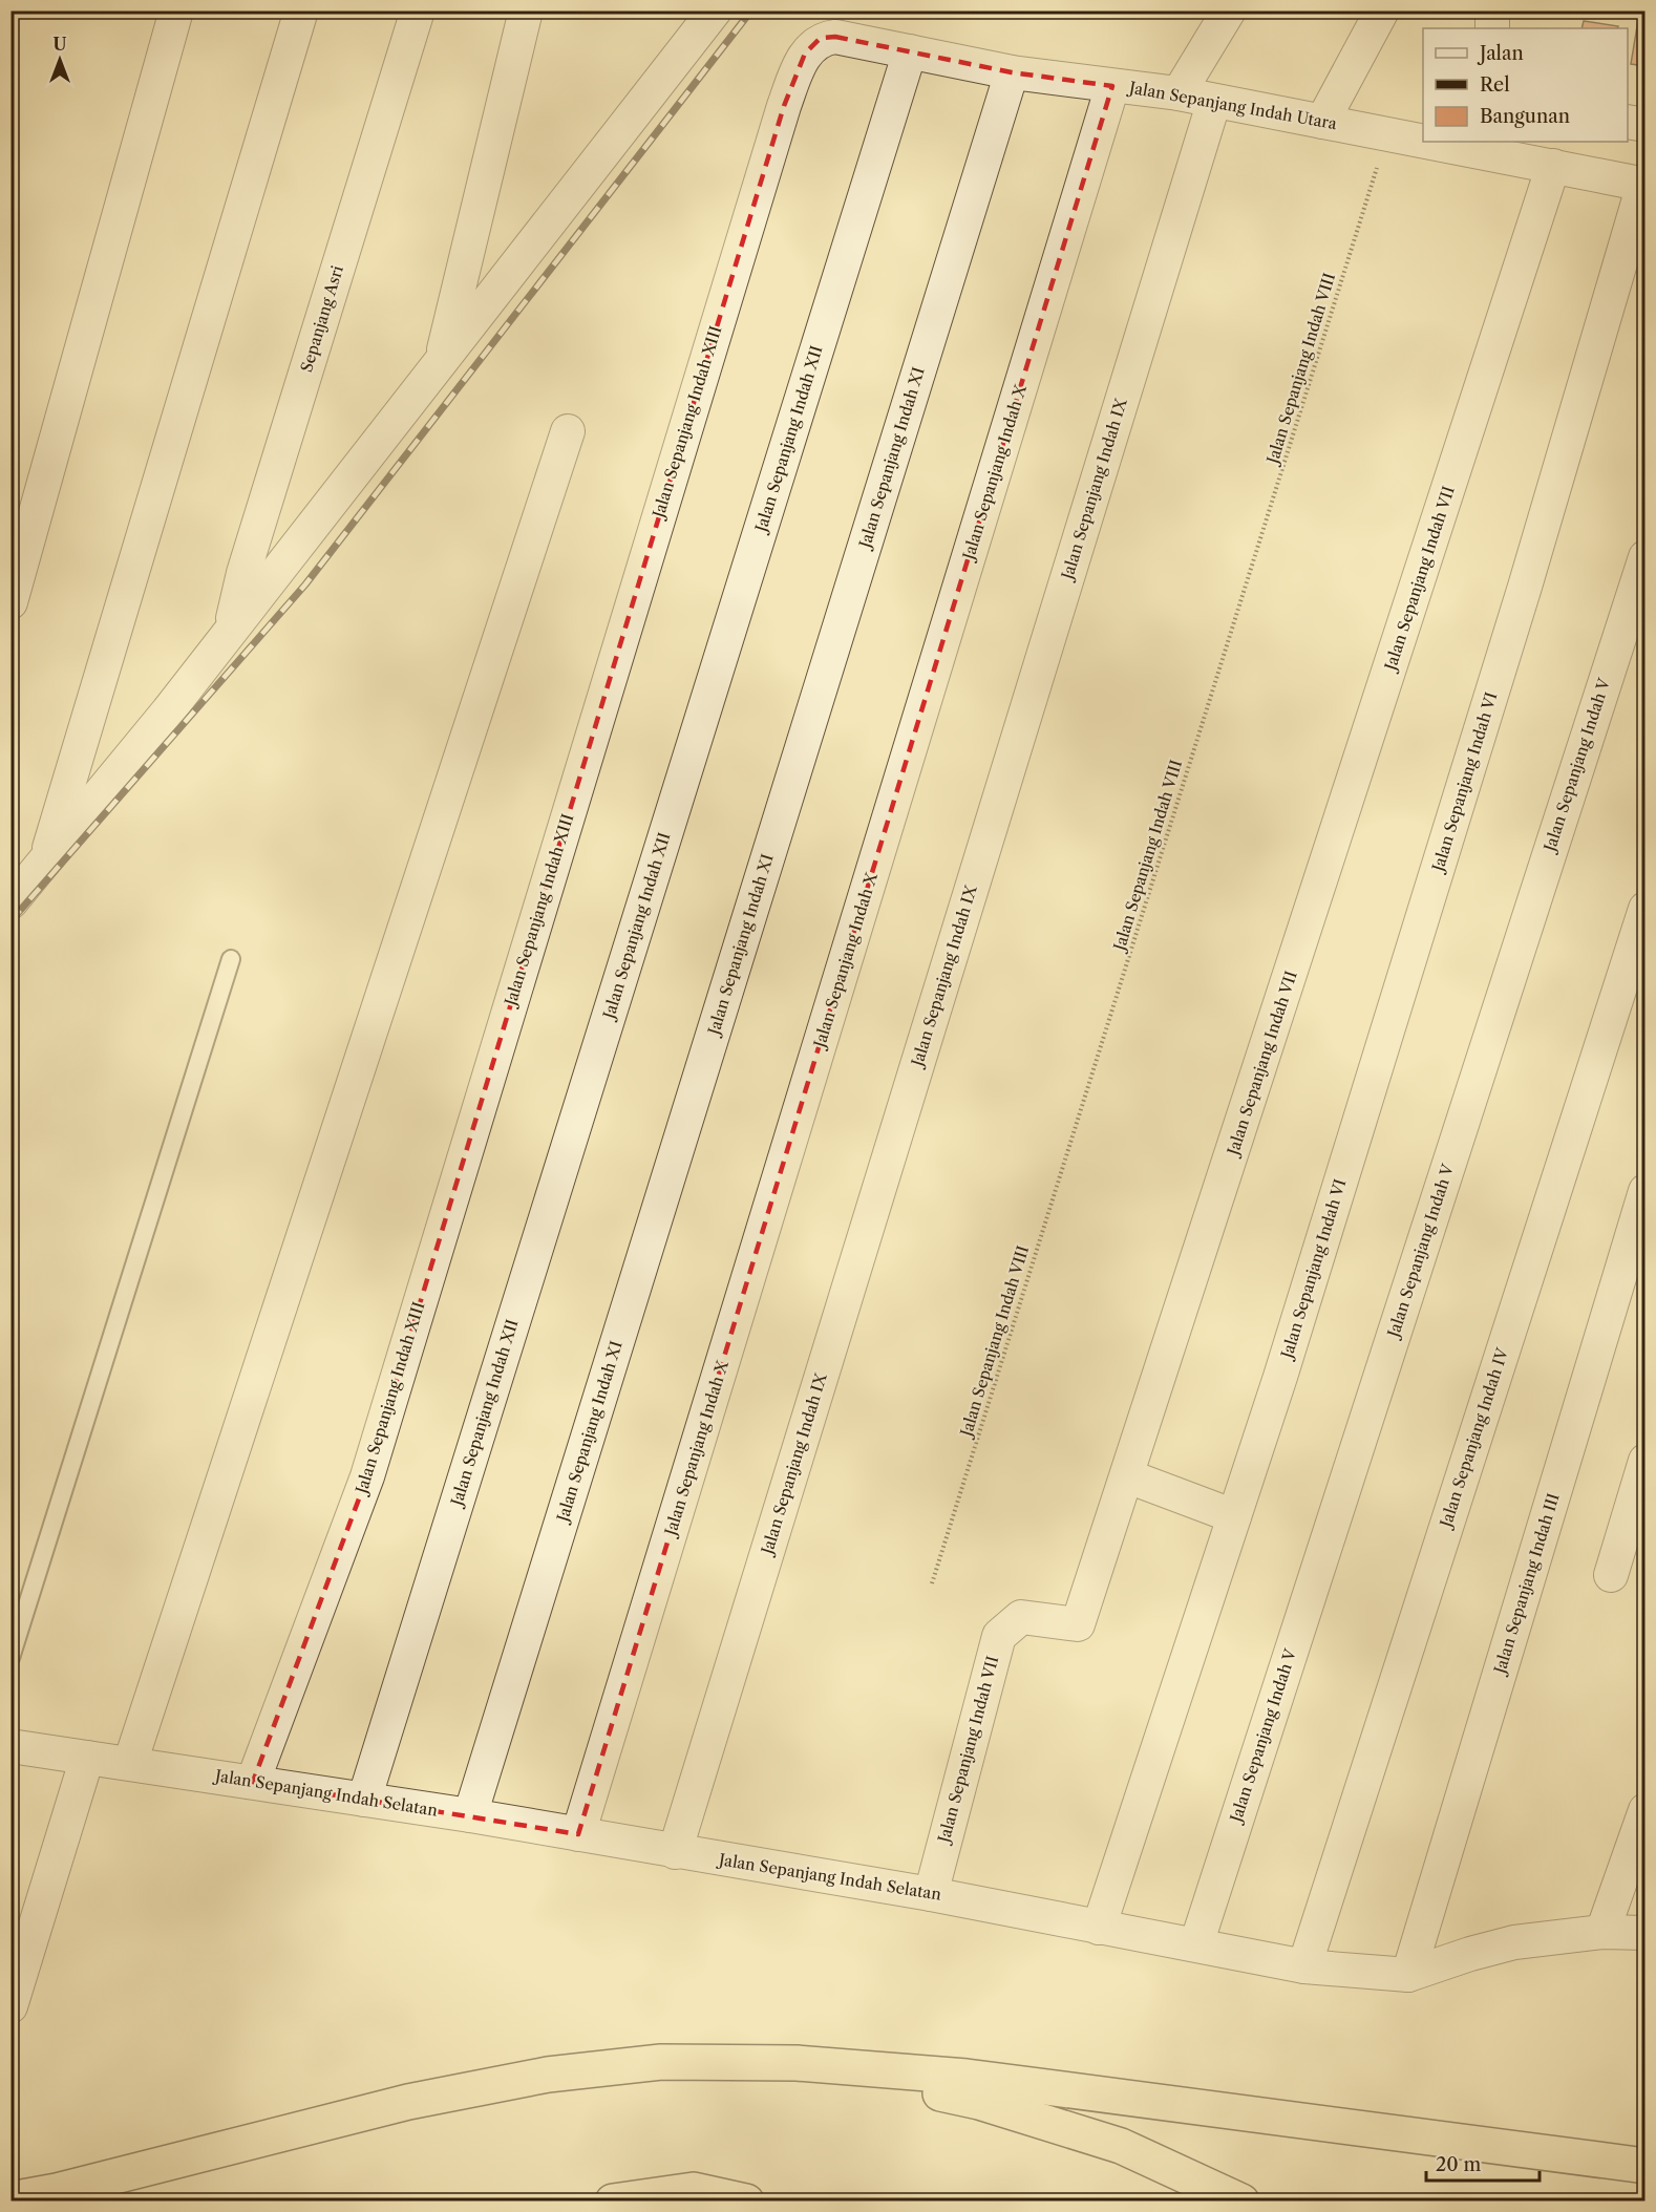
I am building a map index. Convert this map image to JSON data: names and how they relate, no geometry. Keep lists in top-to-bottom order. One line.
{"streets":{"street":["Jalan Sepanjang Indah Utara","Sepanjang Asri","Jalan Sepanjang Indah XIII","Jalan Sepanjang Indah XII","Jalan Sepanjang Indah XI","Jalan Sepanjang Indah X","Jalan Sepanjang Indah IX","Jalan Sepanjang Indah VII","Jalan Sepanjang Indah V","Jalan Sepanjang Indah VI","Jalan Sepanjang Indah IV","Jalan Sepanjang Indah III","Jalan Sepanjang Indah Selatan"],"path":["Jalan Sepanjang Indah VIII"]},"crossings":[["Jalan Sepanjang Indah Utara","Jalan Sepanjang Indah VIII"],["Jalan Sepanjang Indah Utara","Jalan Sepanjang Indah XIII"],["Jalan Sepanjang Indah Utara","Jalan Sepanjang Indah XII"],["Jalan Sepanjang Indah Utara","Jalan Sepanjang Indah XI"],["Jalan Sepanjang Indah Utara","Jalan Sepanjang Indah X"],["Jalan Sepanjang Indah Utara","Jalan Sepanjang Indah IX"],["Jalan Sepanjang Indah Utara","Jalan Sepanjang Indah VII"],["Jalan Sepanjang Indah Utara","Jalan Sepanjang Indah VI"],["Jalan Sepanjang Indah XIII","Jalan Sepanjang Indah Selatan"],["Jalan Sepanjang Indah XII","Jalan Sepanjang Indah Selatan"],["Jalan Sepanjang Indah XI","Jalan Sepanjang Indah Selatan"],["Jalan Sepanjang Indah X","Jalan Sepanjang Indah Selatan"],["Jalan Sepanjang Indah IX","Jalan Sepanjang Indah Selatan"],["Jalan Sepanjang Indah VII","Jalan Sepanjang Indah Selatan"],["Jalan Sepanjang Indah V","Jalan Sepanjang Indah Selatan"],["Jalan Sepanjang Indah VI","Jalan Sepanjang Indah Selatan"],["Jalan Sepanjang Indah IV","Jalan Sepanjang Indah Selatan"],["Jalan Sepanjang Indah III","Jalan Sepanjang Indah Selatan"]],"legend":["Jalan","Rel","Bangunan"],"scale_bar":"20 m","north":"top"}
